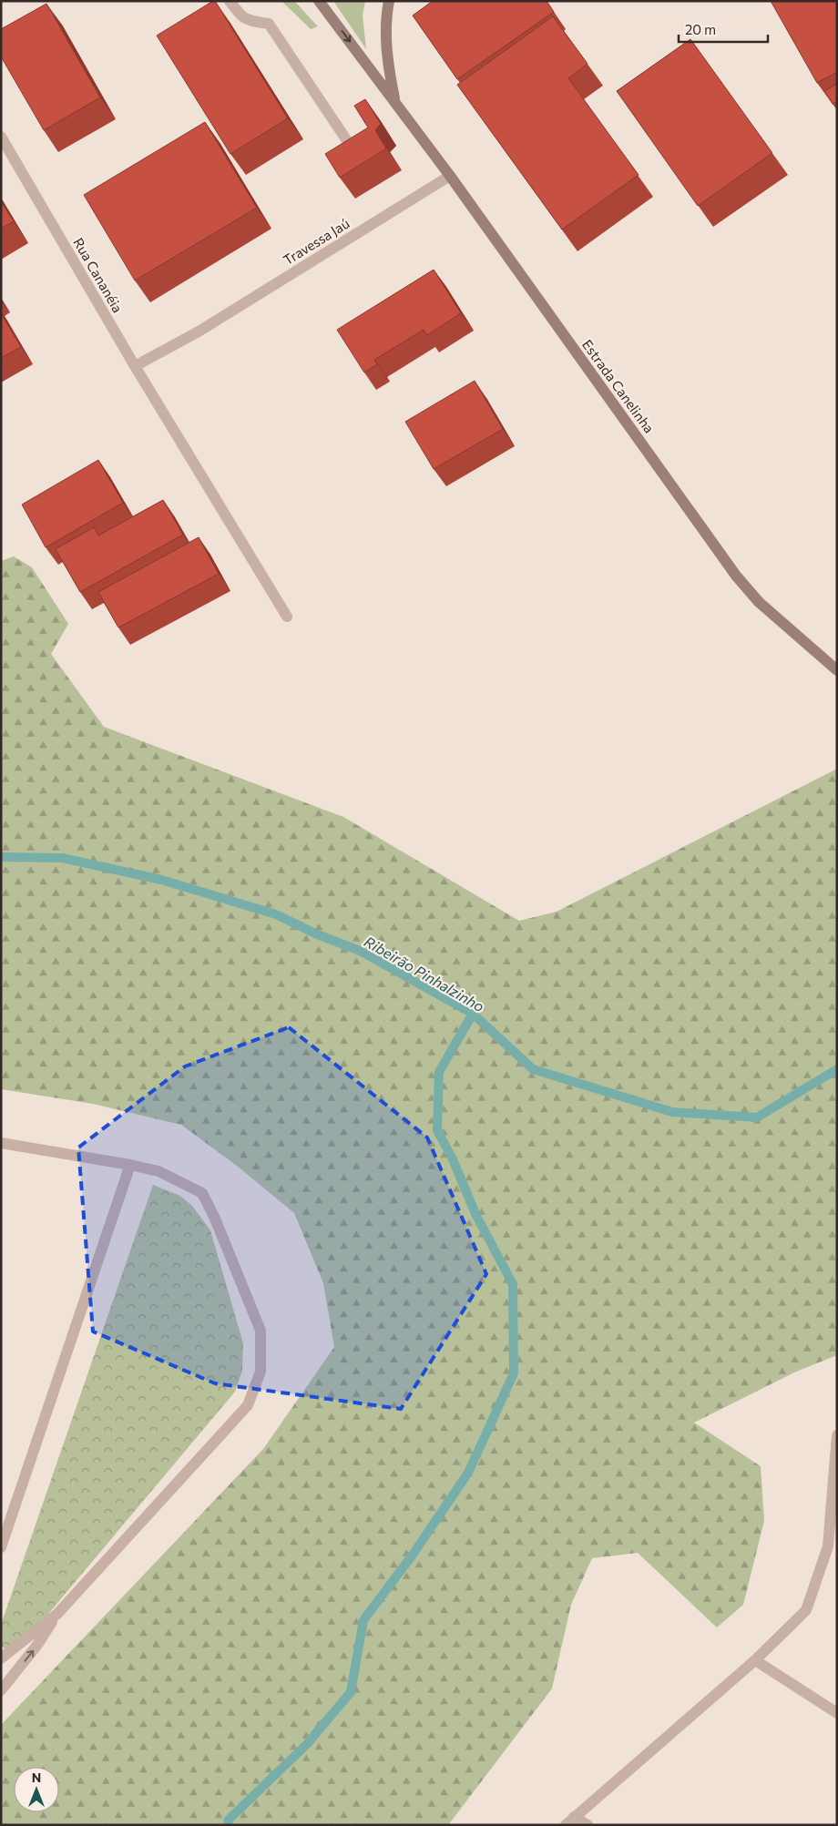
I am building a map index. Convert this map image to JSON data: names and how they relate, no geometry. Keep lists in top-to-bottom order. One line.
{"streets":{"street":["Travessa Jaú","Rua Cananéia","Estrada Canelinha"]},"crossings":[["Travessa Jaú","Rua Cananéia"],["Travessa Jaú","Estrada Canelinha"]],"water":["Ribeirão Pinhalzinho"],"scale_bar":"20 m","north":"top"}
